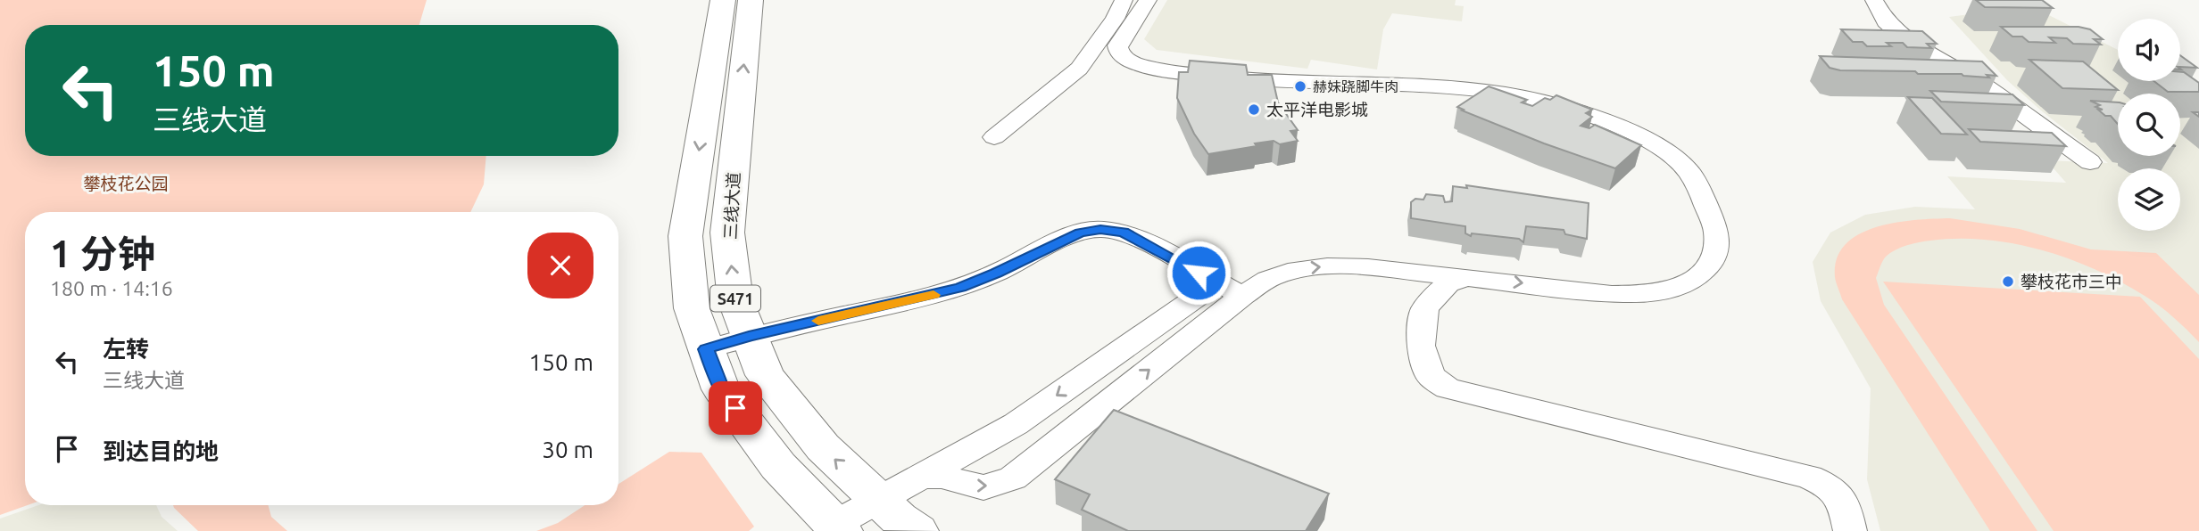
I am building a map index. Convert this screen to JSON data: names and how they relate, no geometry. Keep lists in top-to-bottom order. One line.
{"streets":{"main road":["三线大道","S471"]},"parks":["攀枝花公园"],"places":["赫妹跷脚牛肉","太平洋电影城","攀枝花市三中"],"page":{"turn":["150 m","三线大道"],"heading":["1 分钟","180 m · 14:16"],"list":[{"name":"左转","note":"三线大道","value":"150 m"},{"name":"到达目的地","value":"30 m"}]}}
